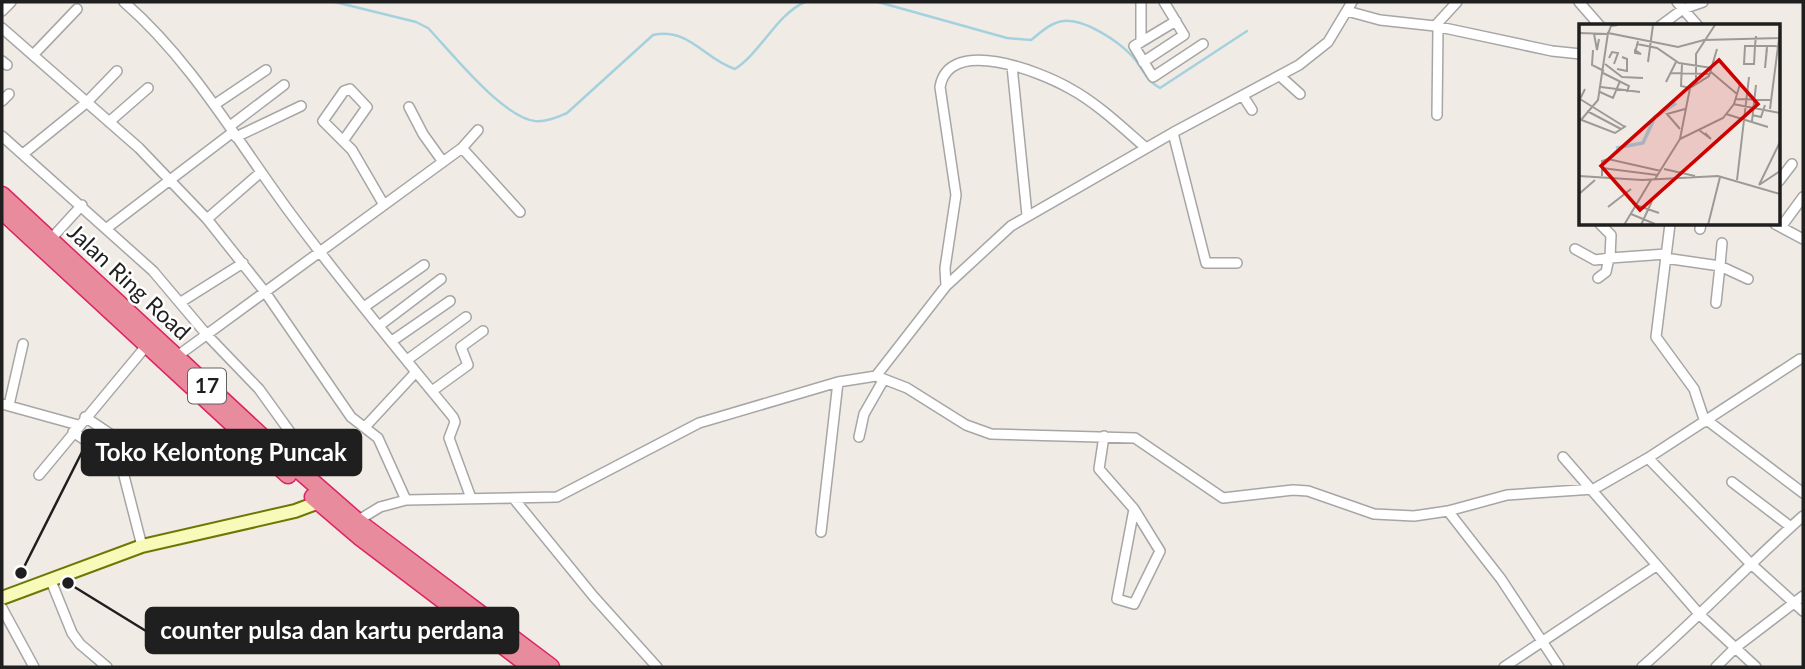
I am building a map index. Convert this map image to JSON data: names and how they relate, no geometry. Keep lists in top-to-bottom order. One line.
{"streets":{"highway":["Jalan Ring Road","17"]},"places":["Toko Kelontong Puncak","counter pulsa dan kartu perdana"]}
